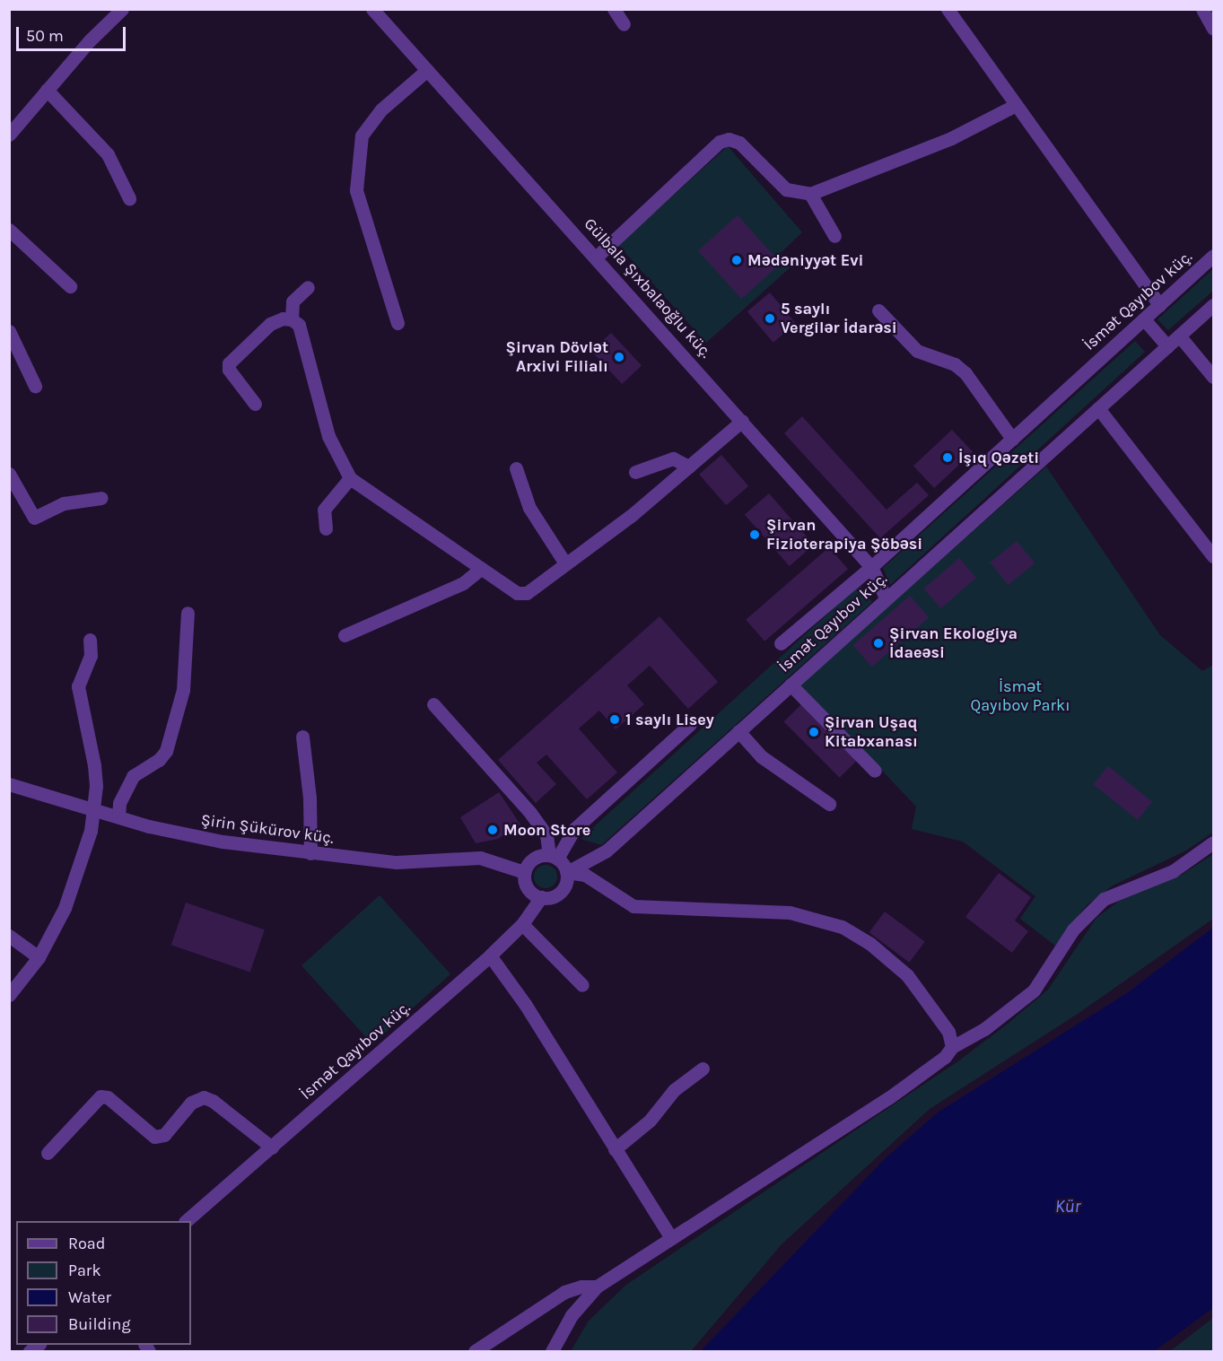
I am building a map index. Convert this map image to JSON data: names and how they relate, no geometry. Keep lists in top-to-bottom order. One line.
{"streets":{"street":["Gülbala Şıxbalaoğlu küç.","İsmət Qayıbov küç.","Şirin Şükürov küç."]},"crossings":[["Gülbala Şıxbalaoğlu küç.","İsmət Qayıbov küç."],["İsmət Qayıbov küç.","Şirin Şükürov küç."]],"water":["Kür"],"parks":["İsmət Qayıbov Parkı"],"places":["Mədəniyyət Evi","5 saylı Vergilər İdarəsi","Şirvan Dövlət Arxivi Filialı","İşıq Qəzeti","Şirvan Fizioterapiya Şöbəsi","Şirvan Ekologiya İdaeəsi","1 saylı Lisey","Şirvan Uşaq Kitabxanası","Moon Store"],"legend":["Road","Park","Water","Building"],"scale_bar":"50 m"}
